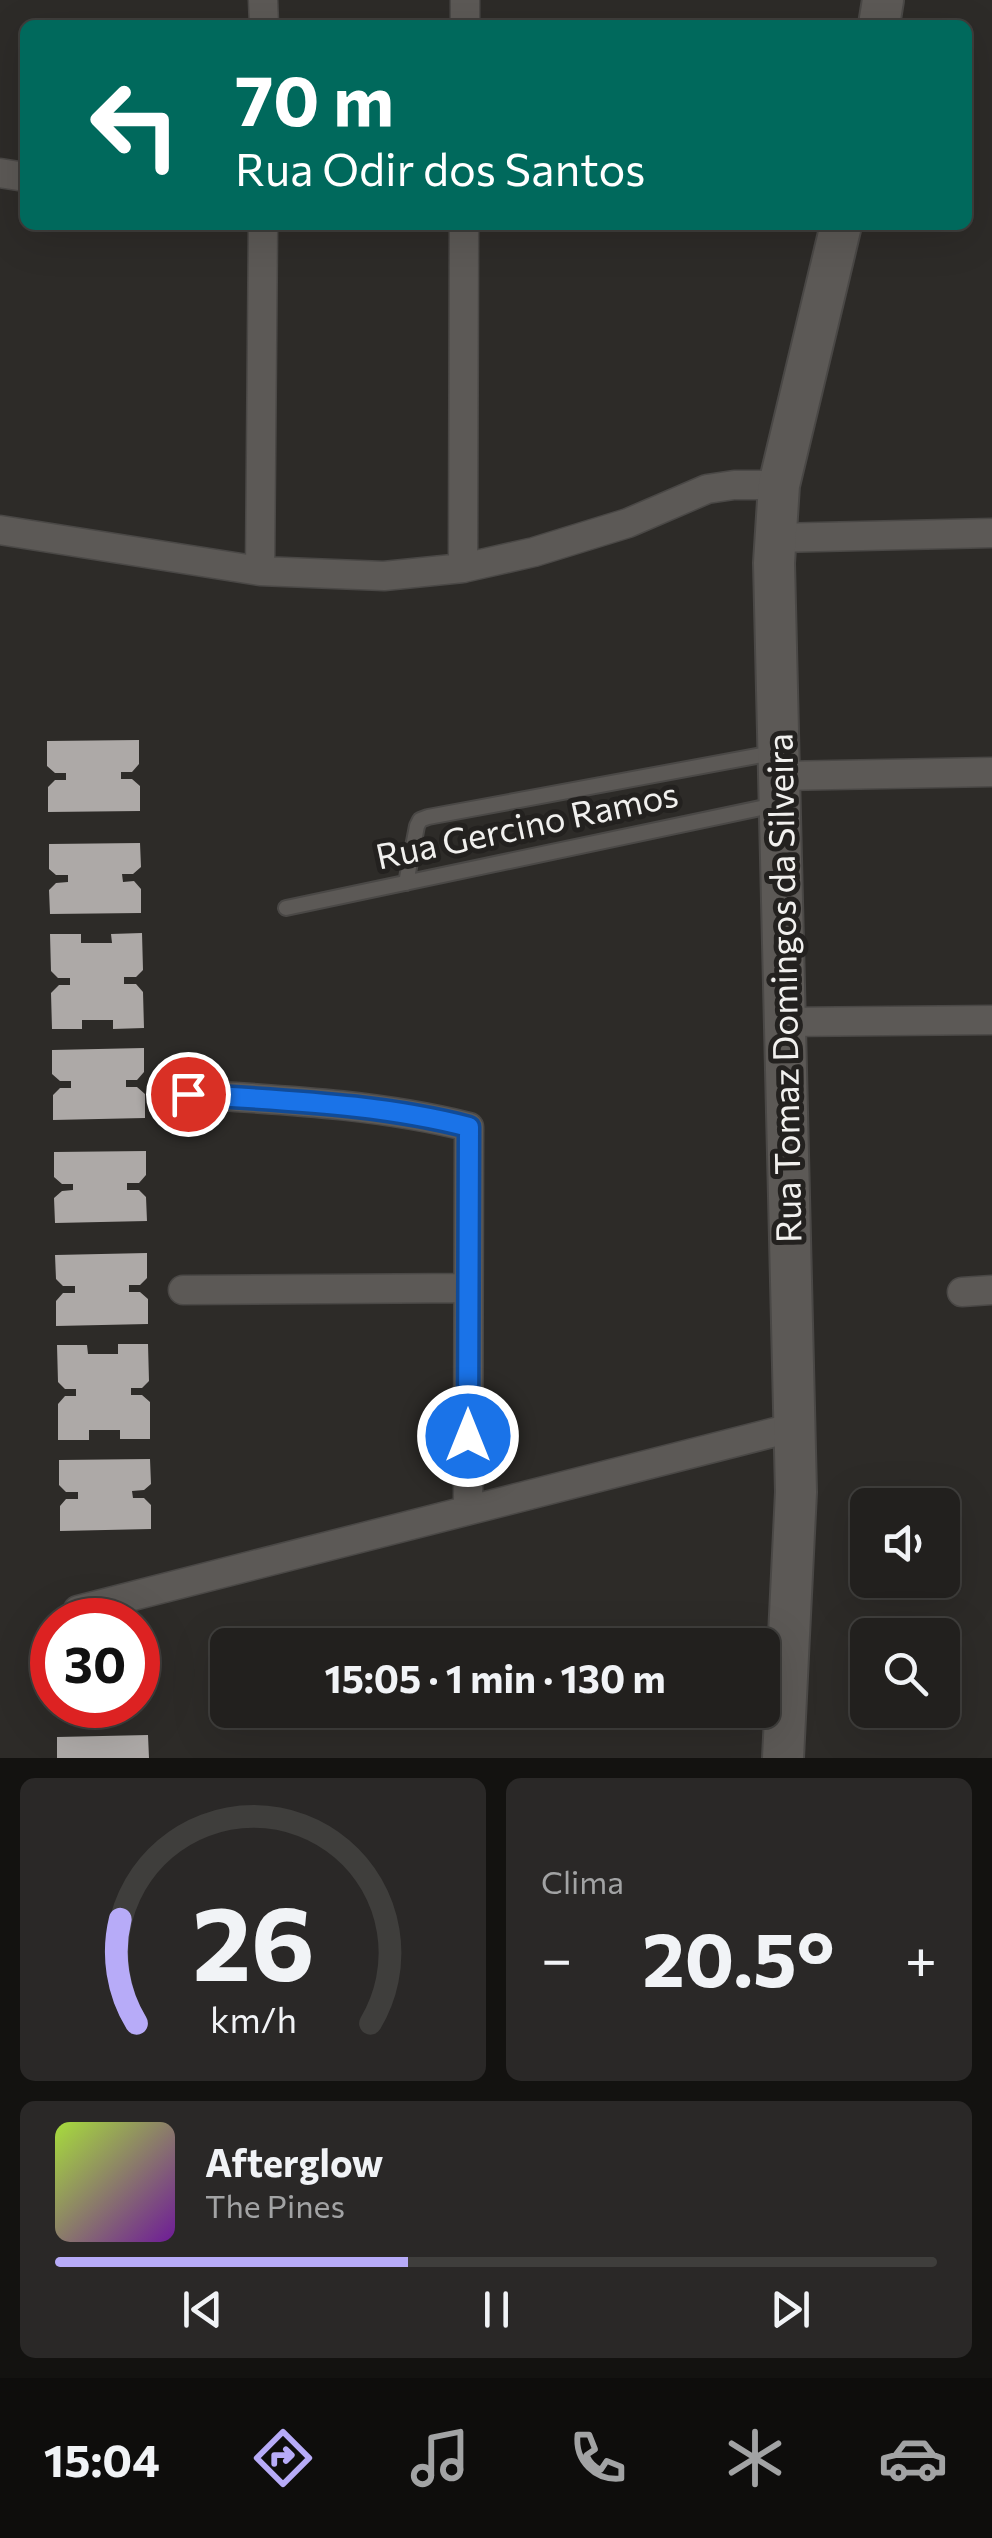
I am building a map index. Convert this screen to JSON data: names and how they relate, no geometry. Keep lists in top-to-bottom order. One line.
{"streets":{"main road":["Rua Tomaz Domingos da Silveira"],"lane":["Rua Gercino Ramos"]},"crossings":[["Rua Gercino Ramos","Rua Tomaz Domingos da Silveira"]],"page":{"turn":["70 m","Rua Odir dos Santos"],"limit":"30","trip":"15:05 · 1 min · 130 m","tile":"Clima","heat":["−","20.5°","+"],"song":["Afterglow","The Pines"],"tabs":"15:04","gauge":["26","km/h"]}}
